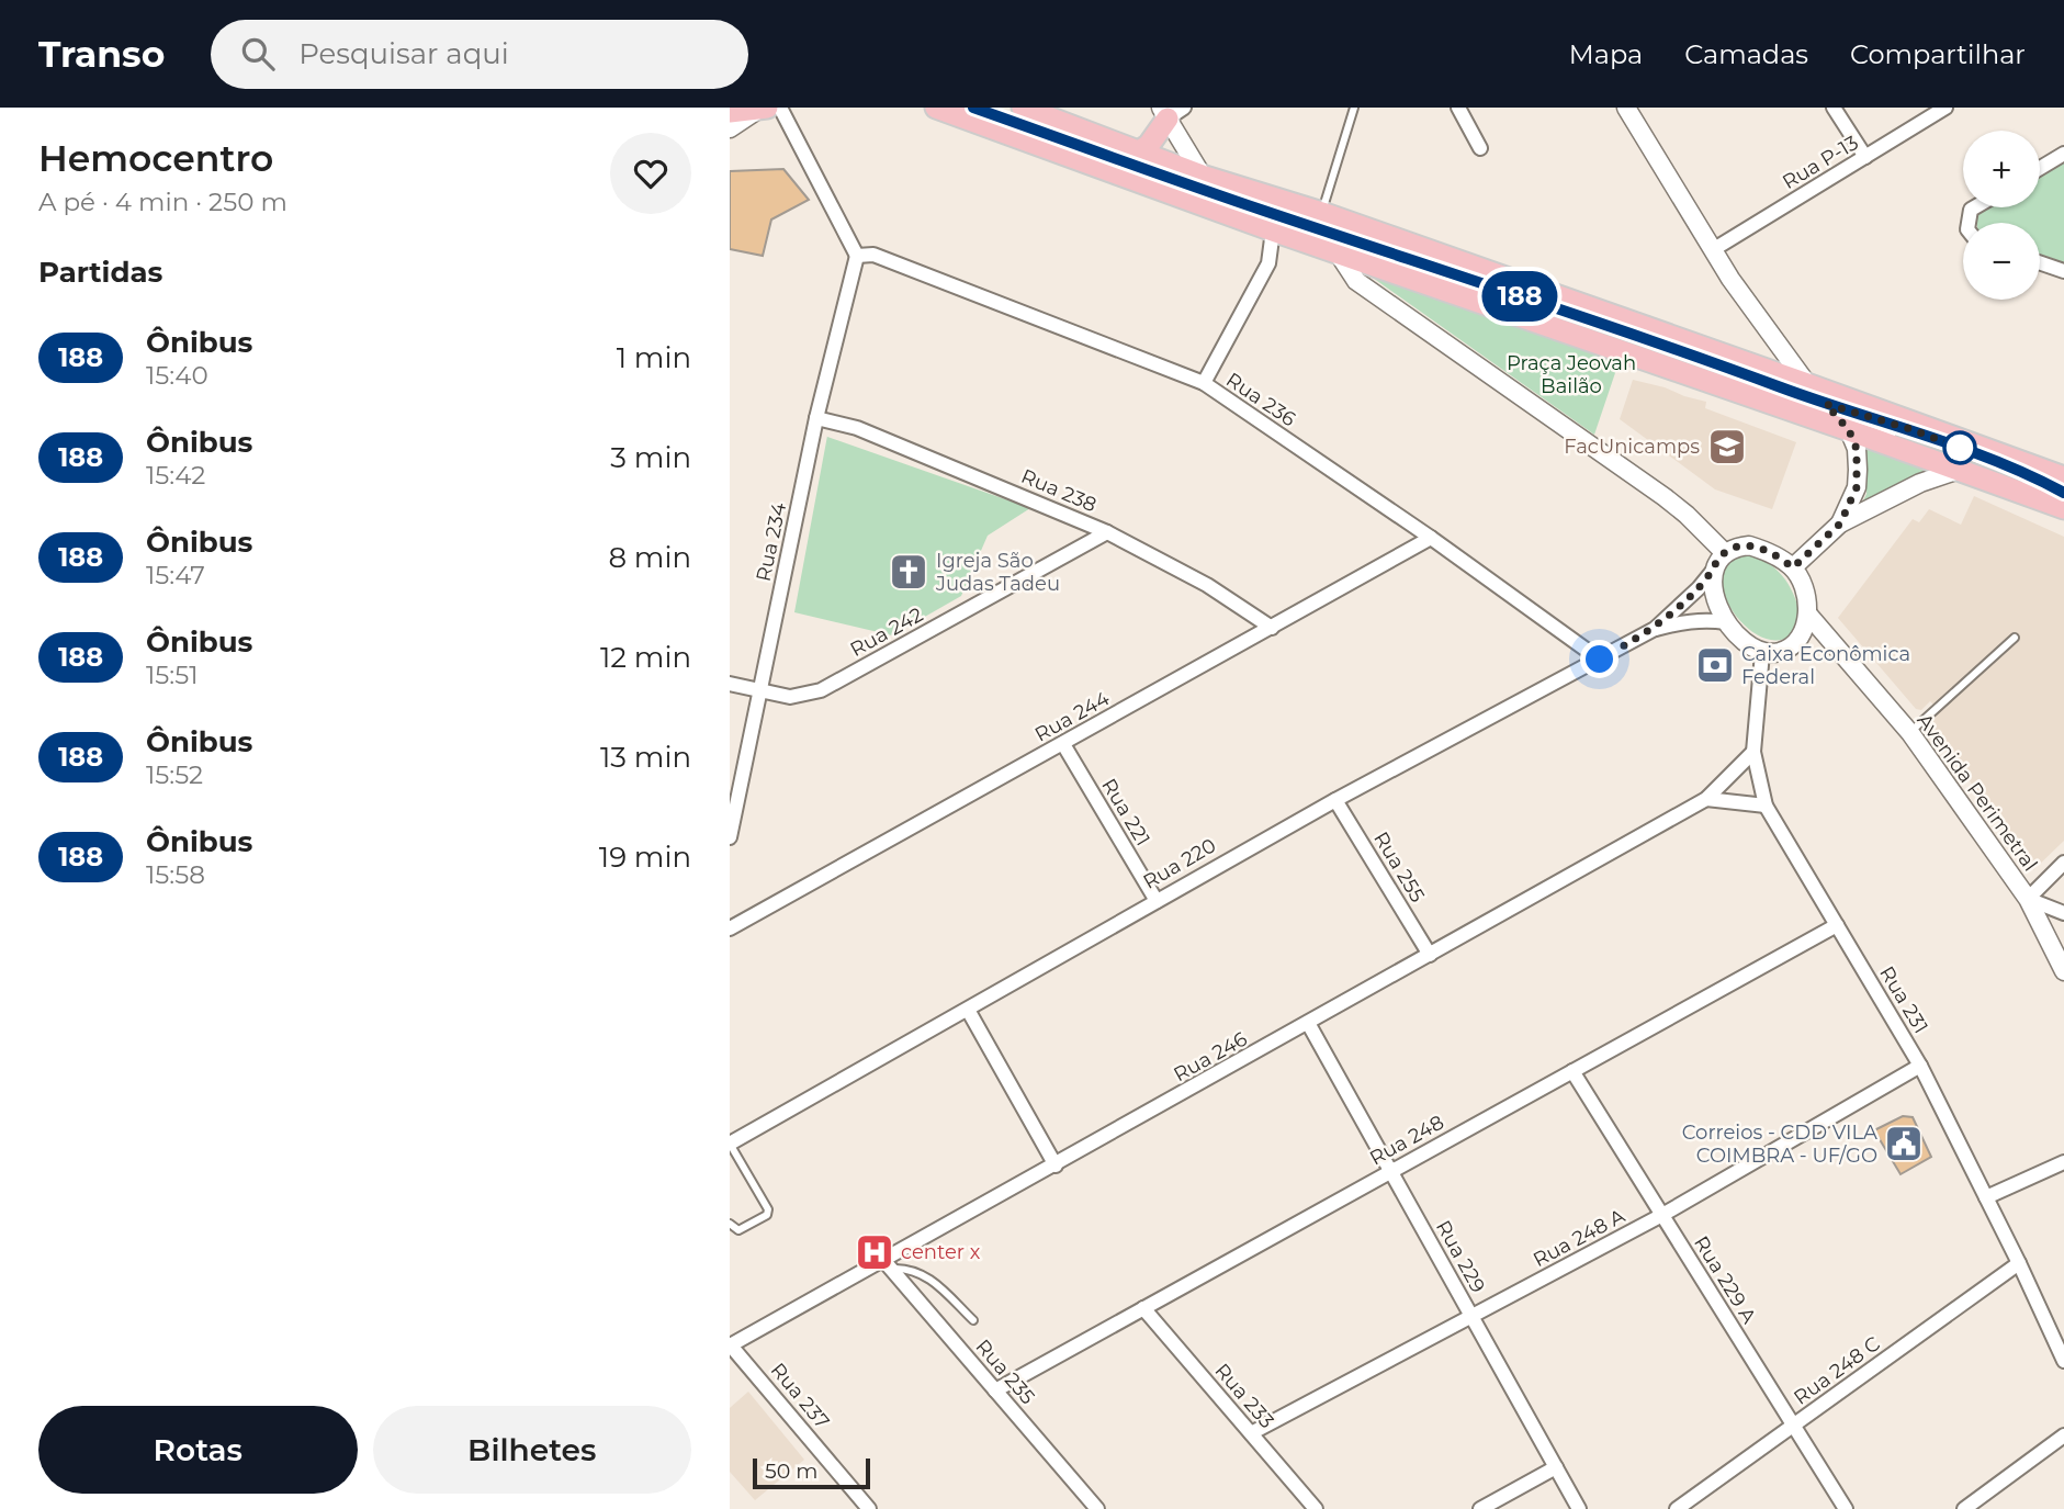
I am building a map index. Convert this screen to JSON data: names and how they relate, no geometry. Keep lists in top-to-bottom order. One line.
{"streets":{"street":["Rua P-13","Rua 236","Rua 238","Rua 234","Rua 242","Rua 244","Avenida Perimetral","Rua 221","Rua 220","Rua 255","Rua 231","Rua 246","Rua 248","Rua 248 A","Rua 229","Rua 229 A","Rua 248 C","Rua 235","Rua 237","Rua 233"]},"crossings":[["Rua 236","Rua 234"],["Rua 236","Rua 244"],["Rua 236","Rua 220"],["Rua 238","Rua 234"],["Rua 238","Rua 242"],["Rua 238","Rua 244"],["Rua 234","Rua 242"],["Rua 244","Rua 221"],["Avenida Perimetral","Rua 220"],["Avenida Perimetral","Rua 231"],["Rua 221","Rua 220"],["Rua 220","Rua 255"],["Rua 220","Rua 231"],["Rua 255","Rua 246"],["Rua 231","Rua 246"],["Rua 231","Rua 248"],["Rua 231","Rua 248 A"],["Rua 231","Rua 248 C"],["Rua 246","Rua 229"],["Rua 246","Rua 235"],["Rua 246","Rua 237"],["Rua 248","Rua 229"],["Rua 248","Rua 229 A"],["Rua 248","Rua 235"],["Rua 248","Rua 233"],["Rua 248 A","Rua 229"],["Rua 248 A","Rua 229 A"],["Rua 248 A","Rua 233"],["Rua 229 A","Rua 248 C"]],"parks":["Praça Jeovah Bailão"],"places":{"school or university":["FacUnicamps"],"church":["Igreja São Judas Tadeu"],"bank":["Caixa Econômica Federal"],"public building":["Correios - CDD VILA COIMBRA - UF/GO"],"hospital":["center x"]},"lines":["bus line 188"],"scale_bar":"50 m","page":{"header":"Transo","search":"Pesquisar aqui","nav":["Mapa","Camadas","Compartilhar"],"heading":[["Hemocentro","A pé · 4 min · 250 m"],"Partidas"],"on_map":"188","map_buttons":["+","−"],"list":[{"mark":"188","name":"Ônibus","note":"15:40","value":"1 min"},{"mark":"188","name":"Ônibus","note":"15:42","value":"3 min"},{"mark":"188","name":"Ônibus","note":"15:47","value":"8 min"},{"mark":"188","name":"Ônibus","note":"15:51","value":"12 min"},{"mark":"188","name":"Ônibus","note":"15:52","value":"13 min"},{"mark":"188","name":"Ônibus","note":"15:58","value":"19 min"}],"buttons":["Rotas","Bilhetes"],"scale":"50 m"}}
